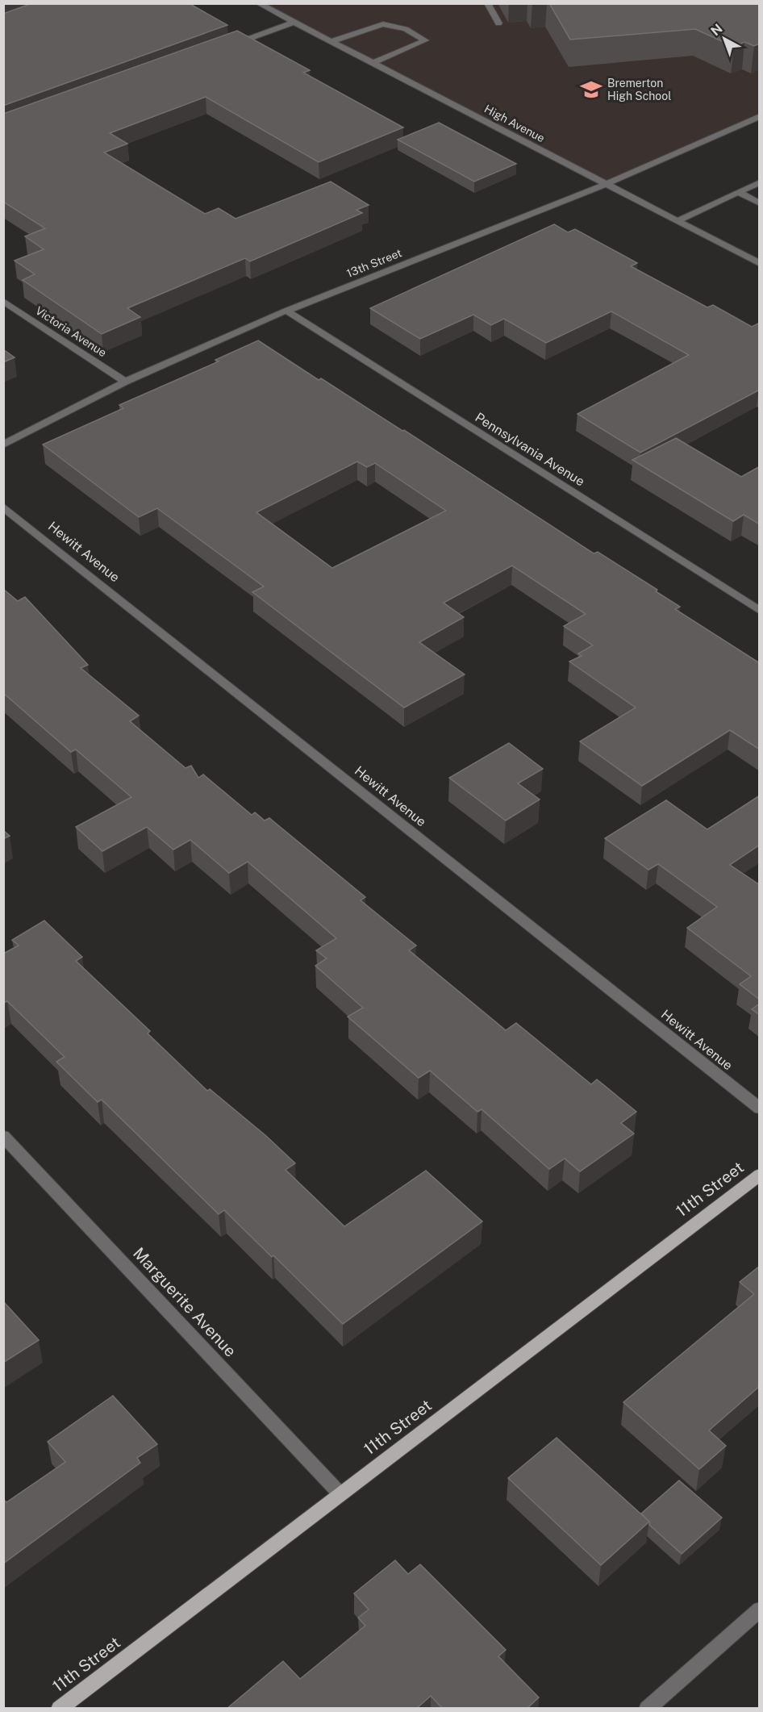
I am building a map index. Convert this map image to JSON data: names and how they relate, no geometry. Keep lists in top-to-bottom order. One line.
{"streets":{"main road":["11th Street"],"street":["High Avenue","13th Street","Victoria Avenue","Pennsylvania Avenue","Hewitt Avenue","Marguerite Avenue"]},"crossings":[["High Avenue","13th Street"],["13th Street","Victoria Avenue"],["13th Street","Pennsylvania Avenue"],["11th Street","Marguerite Avenue"]],"places":{"school or university":["Bremerton High School"]},"north":"top left"}
